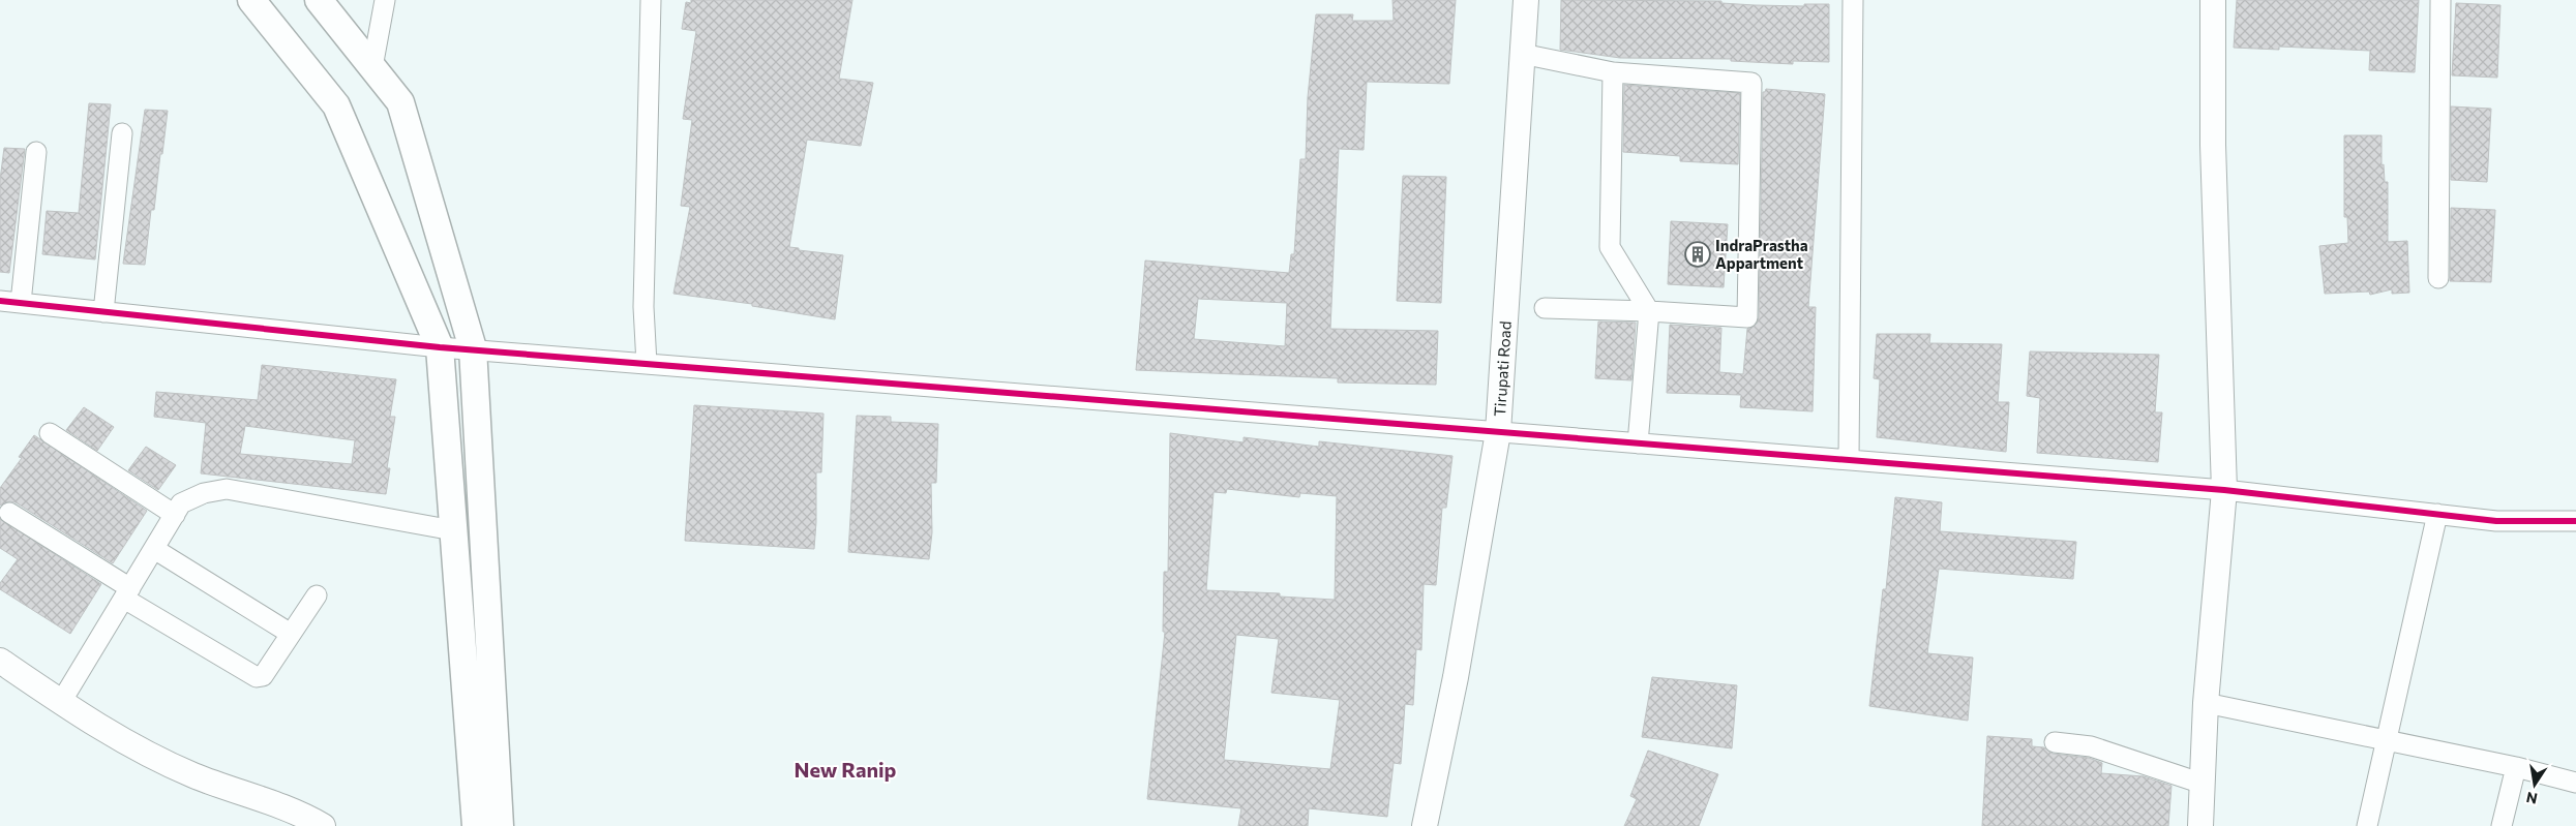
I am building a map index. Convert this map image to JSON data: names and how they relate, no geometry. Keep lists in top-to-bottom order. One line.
{"streets":{"street":["Tirupati Road"]},"districts":["New Ranip"],"places":{"building":["IndraPrastha Appartment"]},"north":"bottom"}
